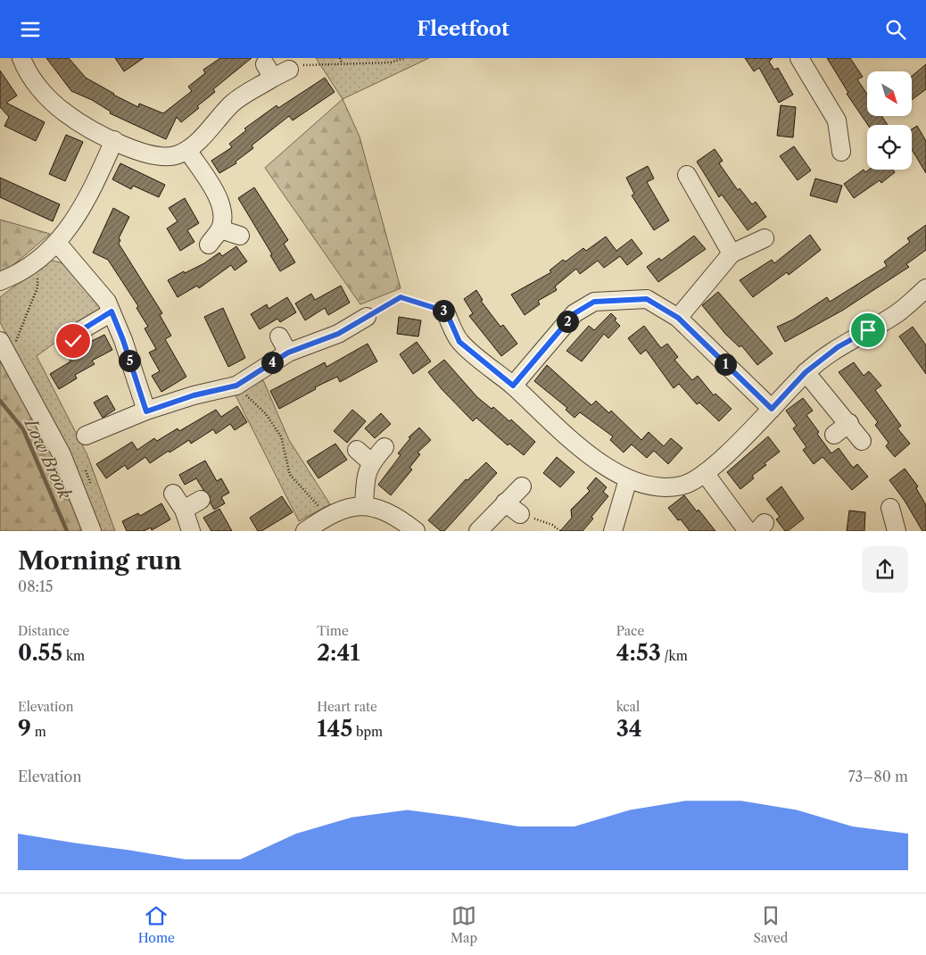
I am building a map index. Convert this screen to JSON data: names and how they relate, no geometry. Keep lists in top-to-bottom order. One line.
{"water":["Low Brook"],"north":"bottom right","page":{"header":"Fleetfoot","pins":["3","2","5","4","1"],"heading":["Morning run","08:15"],"stats":[["Distance","0.55 km"],["Time","2:41"],["Pace","4:53 /km"],["Elevation","9 m"],["Heart rate","145 bpm"],["kcal","34"]],"chart":["Elevation","73–80 m"],"tabs":["Home","Map","Saved"]}}
